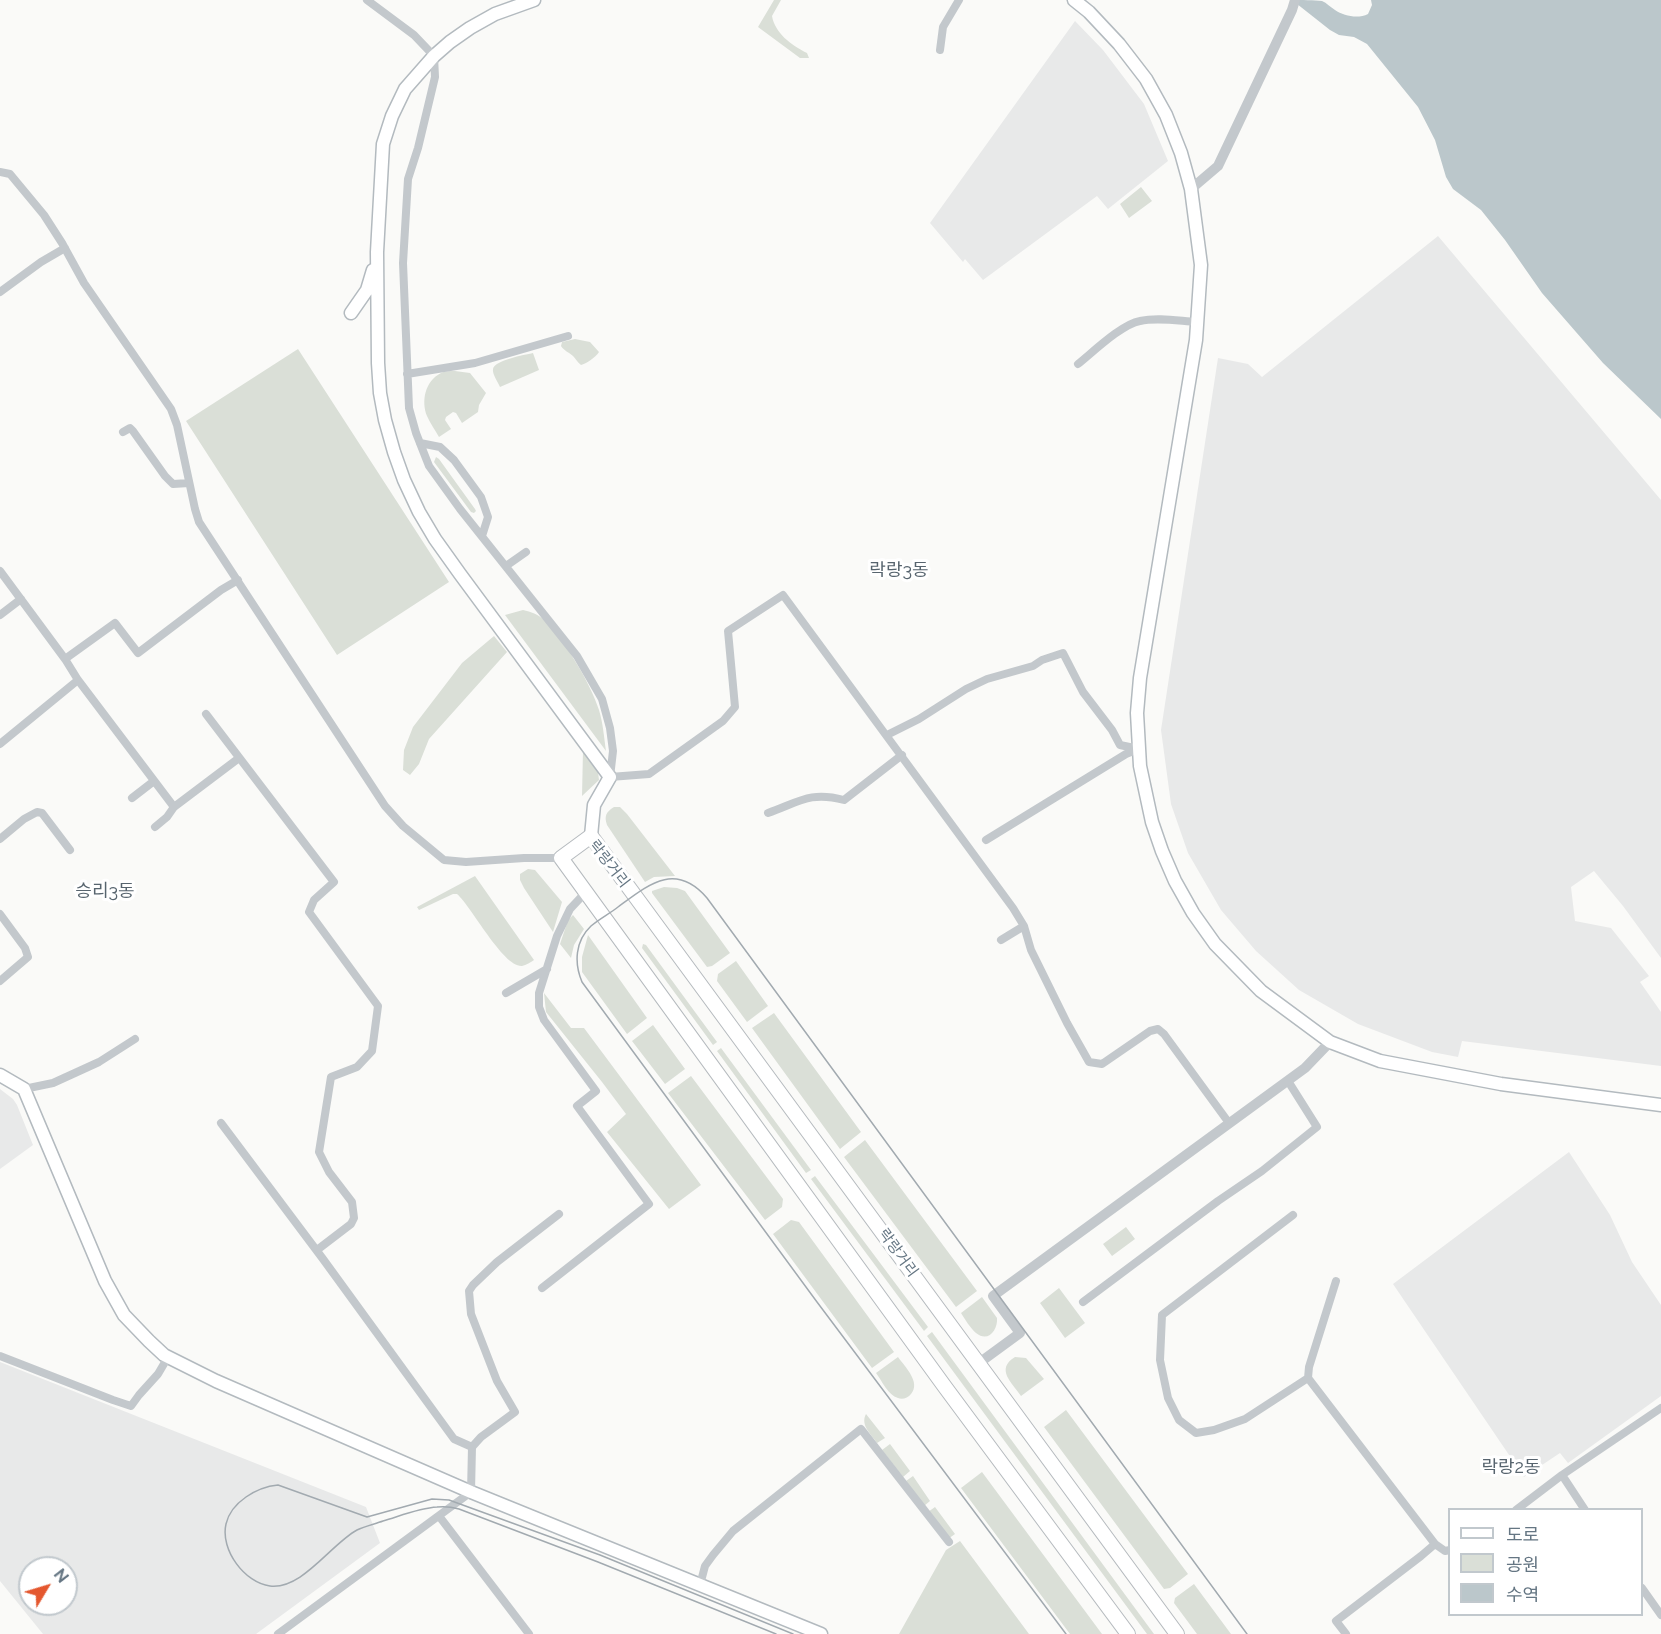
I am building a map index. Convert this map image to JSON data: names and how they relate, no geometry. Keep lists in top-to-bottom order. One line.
{"streets":{"main road":["락랑거리"]},"districts":["락랑3동","승리3동","락랑2동"],"legend":["도로","공원","수역"],"north":"top right"}
